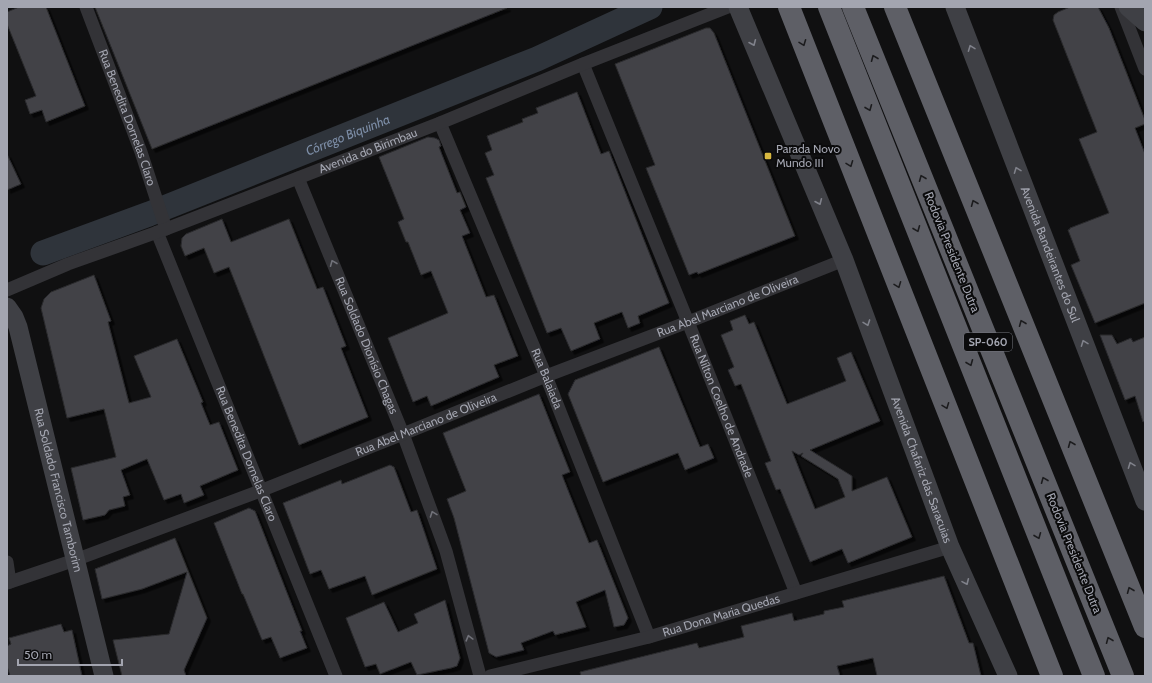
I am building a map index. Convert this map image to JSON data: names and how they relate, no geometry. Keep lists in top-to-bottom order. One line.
{"streets":{"highway":["Rodovia Presidente Dutra","SP-060"],"street":["Rua Benedita Dornelas Claro","Avenida do Birimbau","Avenida Bandeirantes do Sul","Rua Abel Marciano de Oliveira","Rua Soldado Dionísio Chagas","Rua Balaiada","Rua Nílton Coelho de Andrade","Avenida Chafariz das Saracuias","Rua Soldado Francisco Tamborim","Rua Dona Maria Quedas"]},"crossings":[["Rua Benedita Dornelas Claro","Avenida do Birimbau"],["Rua Benedita Dornelas Claro","Rua Abel Marciano de Oliveira"],["Avenida do Birimbau","Rua Soldado Dionísio Chagas"],["Avenida do Birimbau","Rua Balaiada"],["Avenida do Birimbau","Rua Nílton Coelho de Andrade"],["Rua Abel Marciano de Oliveira","Rua Soldado Dionísio Chagas"],["Rua Abel Marciano de Oliveira","Rua Balaiada"],["Rua Abel Marciano de Oliveira","Rua Nílton Coelho de Andrade"],["Rua Abel Marciano de Oliveira","Avenida Chafariz das Saracuias"],["Rua Abel Marciano de Oliveira","Rua Soldado Francisco Tamborim"],["Rua Balaiada","Rua Dona Maria Quedas"],["Rua Nílton Coelho de Andrade","Rua Dona Maria Quedas"],["Avenida Chafariz das Saracuias","Rua Dona Maria Quedas"]],"one_way":["Avenida Bandeirantes do Sul","Rua Soldado Dionísio Chagas","Avenida Chafariz das Saracuias"],"water":["Córrego Biquinha"],"places":{"transit":["Parada Novo Mundo III"]},"scale_bar":"50 m"}
